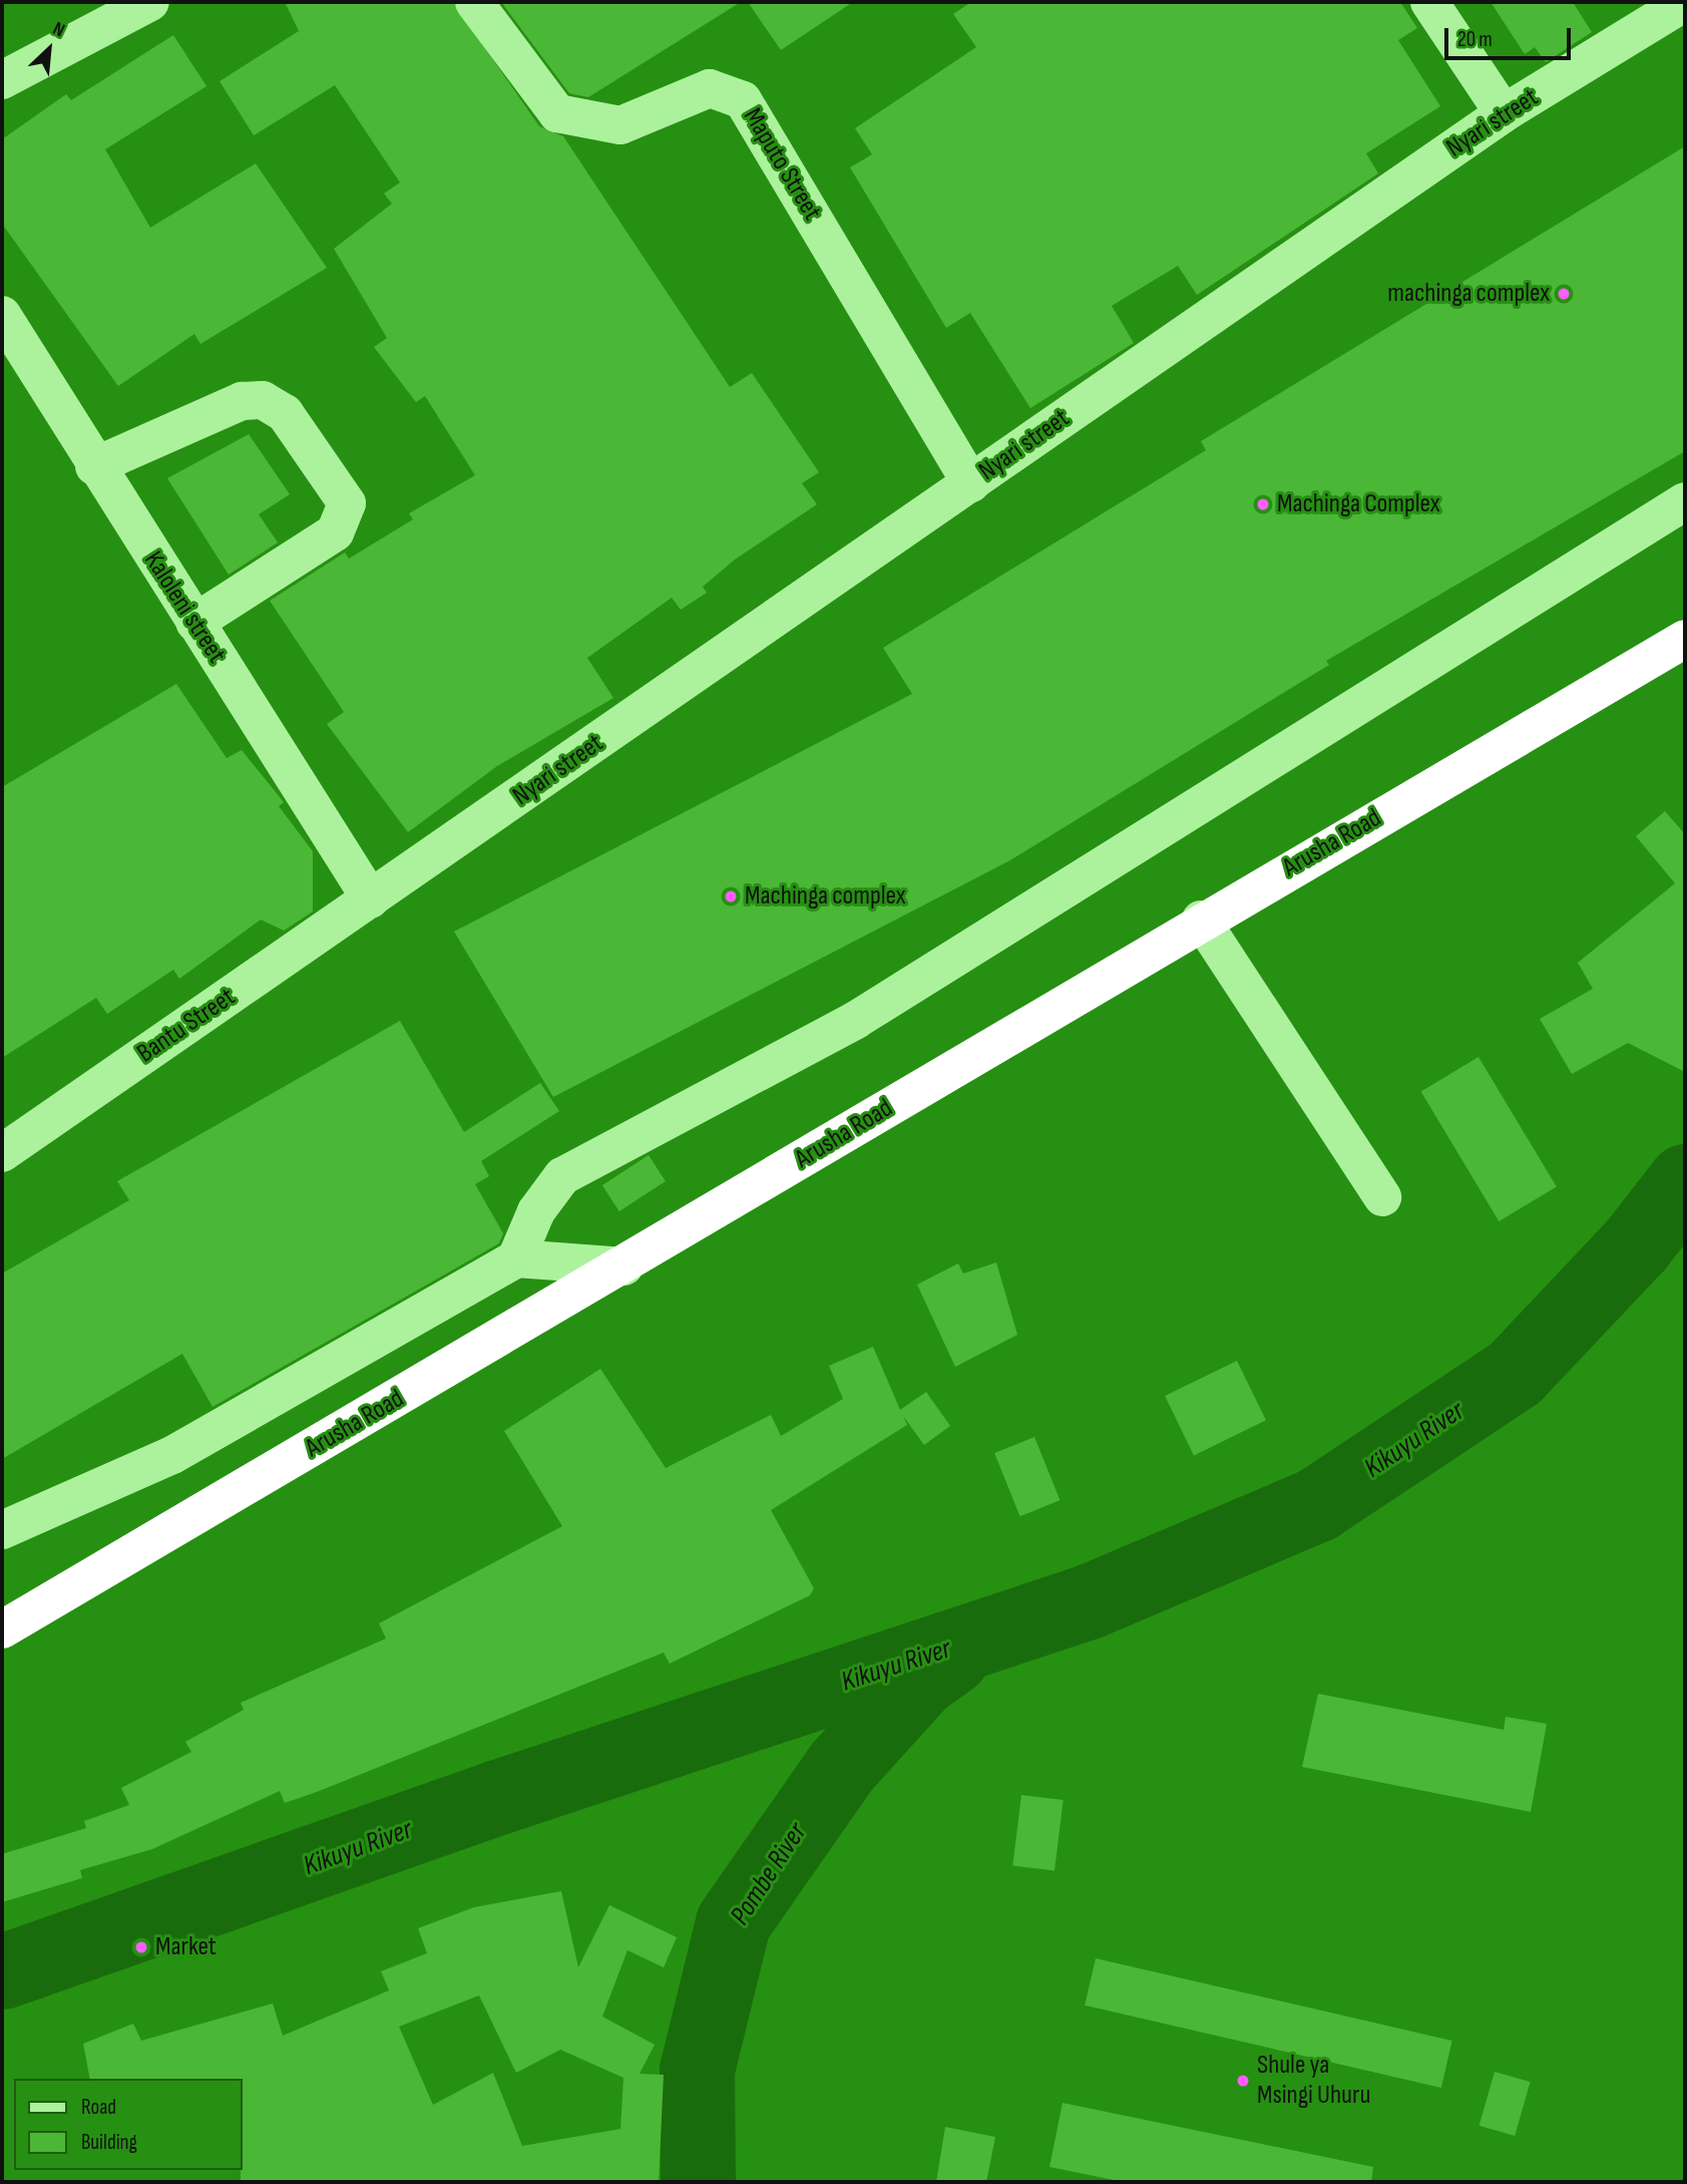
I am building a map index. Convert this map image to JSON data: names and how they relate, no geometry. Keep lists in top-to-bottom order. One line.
{"streets":{"highway":["Arusha Road"],"street":["Nyari street","Maputo Street","Kaloleni street","Bantu Street"]},"crossings":[["Nyari street","Maputo Street"],["Nyari street","Kaloleni street"],["Nyari street","Bantu Street"],["Kaloleni street","Bantu Street"]],"water":["Kikuyu River","Pombe River"],"places":["machinga complex","Machinga Complex","Machinga complex","Market","Shule ya Msingi Uhuru"],"legend":["Road","Building"],"scale_bar":"20 m","north":"top right"}
